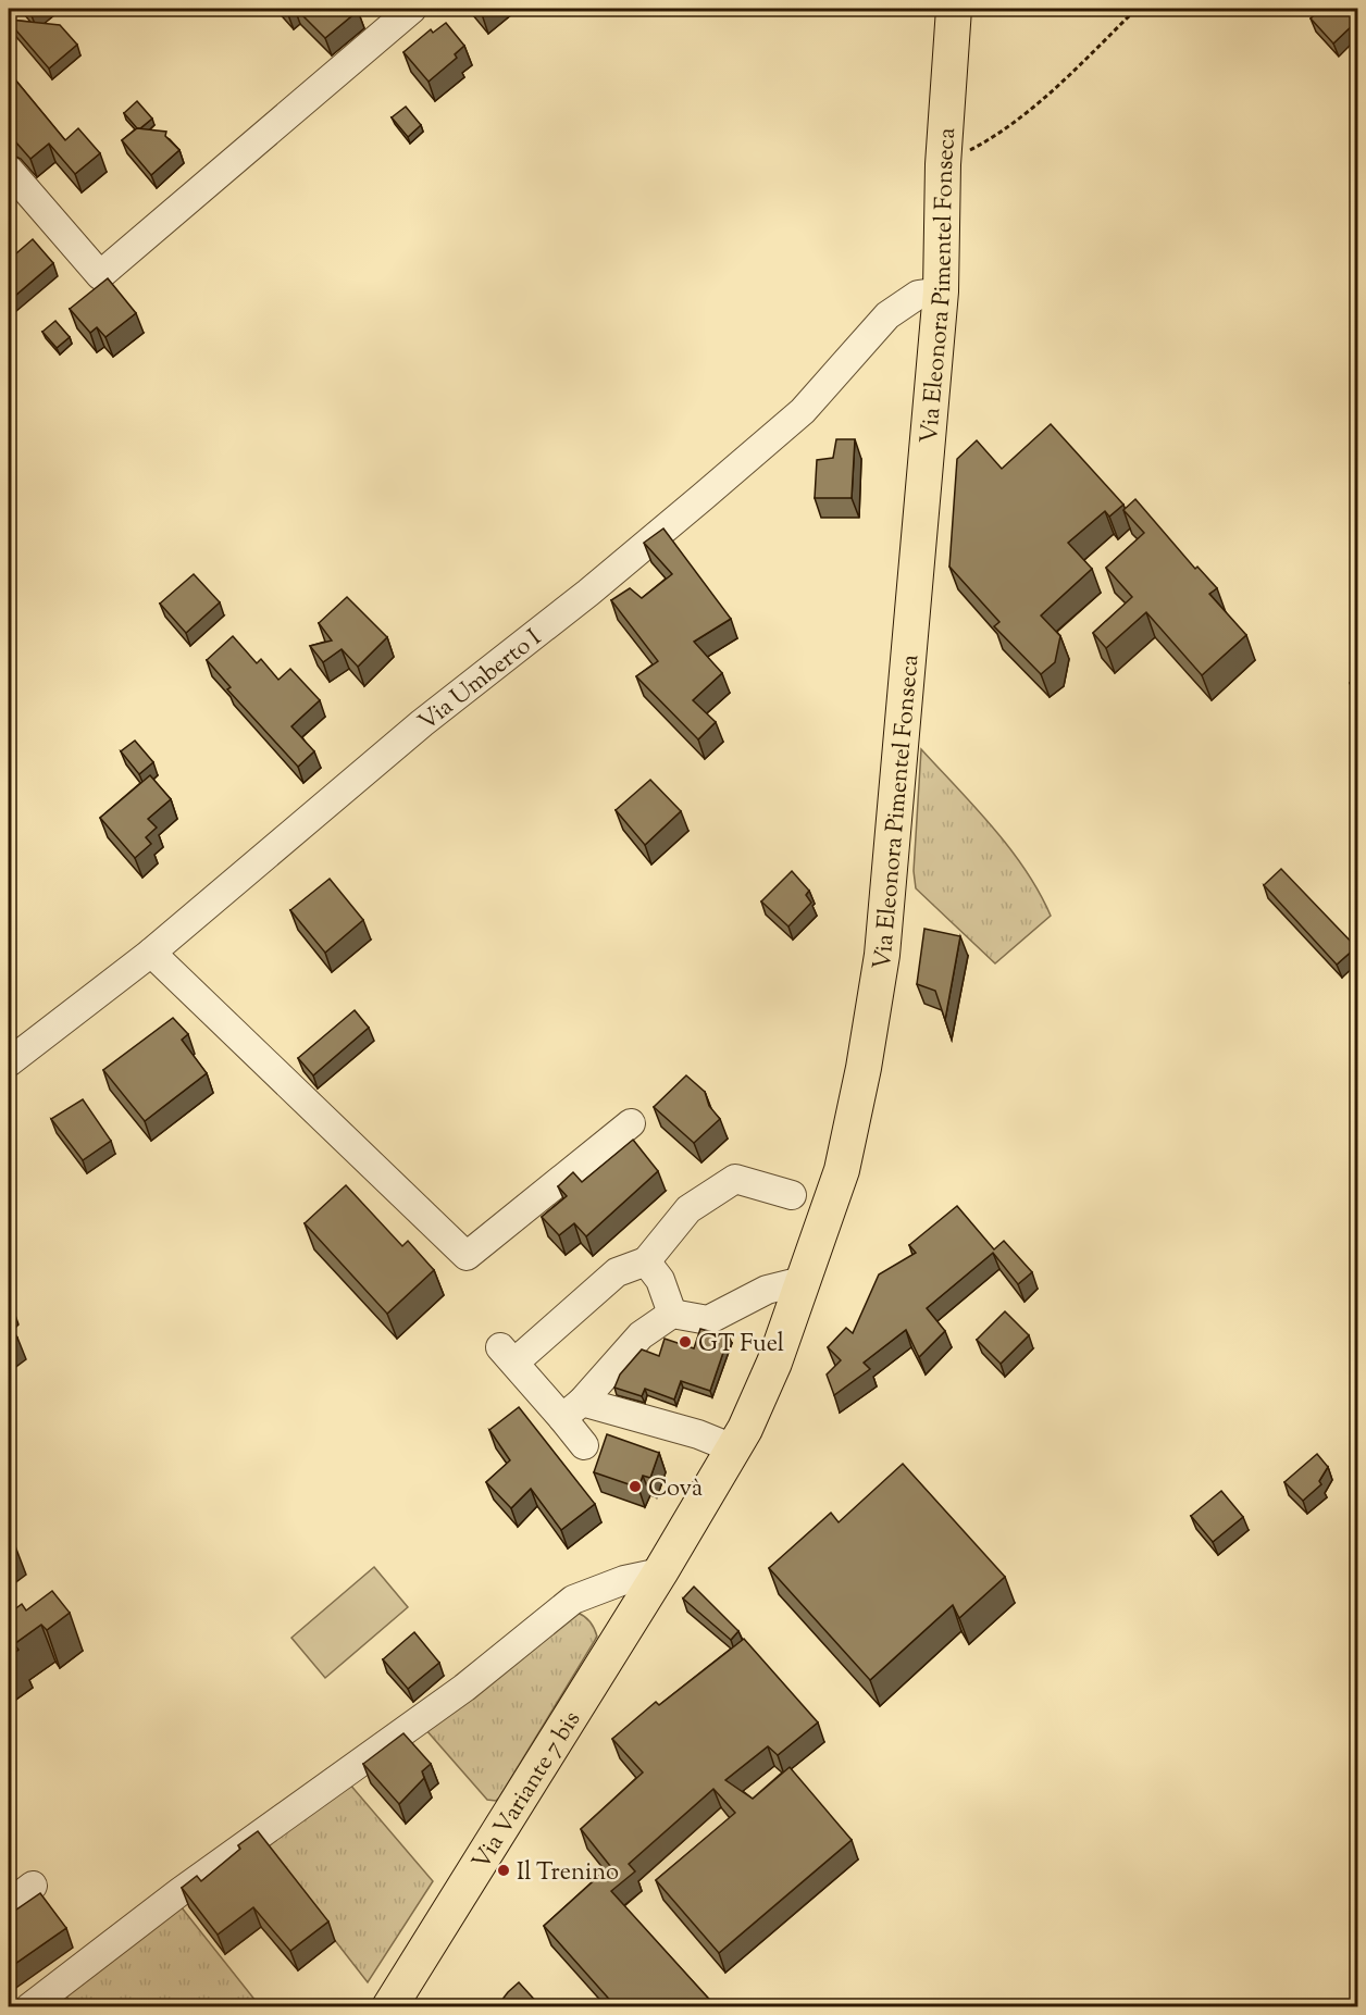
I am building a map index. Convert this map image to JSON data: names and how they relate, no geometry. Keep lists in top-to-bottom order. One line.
{"streets":{"main road":["Via Eleonora Pimentel Fonseca","Via Variante 7 bis"],"street":["Via Umberto I"]},"crossings":[["Via Eleonora Pimentel Fonseca","Via Umberto I"],["Via Eleonora Pimentel Fonseca","Via Variante 7 bis"]],"places":["GT Fuel","Covà","Il Trenino"]}
